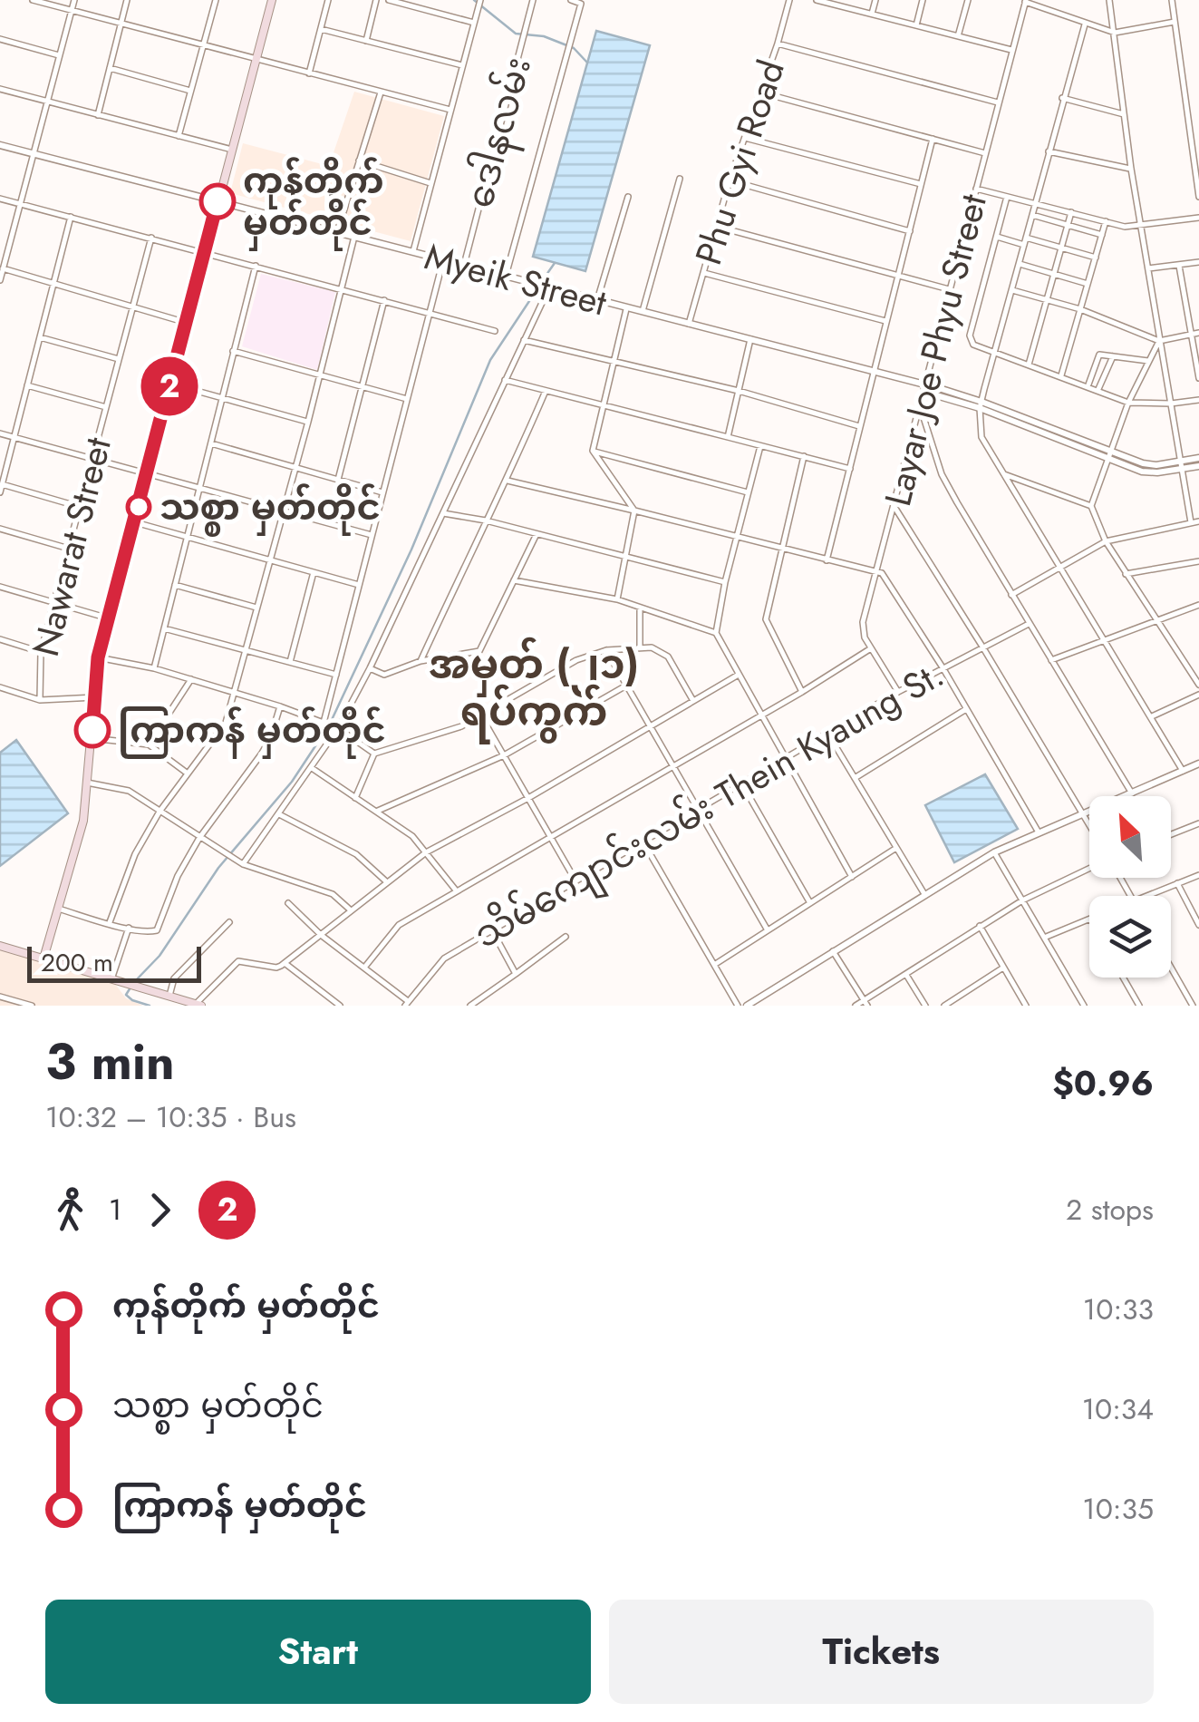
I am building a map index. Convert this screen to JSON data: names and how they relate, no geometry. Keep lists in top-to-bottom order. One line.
{"streets":{"street":["ဒေါနလမ်း","Phu Gyi Road","Myeik Street","Layar Joe Phyu Street","Nawarat Street","သိမ်ကျောင်းလမ်း Thein Kyaung St."]},"crossings":[["ဒေါနလမ်း","Myeik Street"],["Phu Gyi Road","Myeik Street"],["Myeik Street","Layar Joe Phyu Street"],["Layar Joe Phyu Street","သိမ်ကျောင်းလမ်း Thein Kyaung St."]],"districts":["အမှတ် (၂၁) ရပ်ကွက်"],"places":["ကုန်တိုက် မှတ်တိုင်","သစ္စာ မှတ်တိုင်","ကြာကန် မှတ်တိုင်"],"lines":["bus line 2"],"scale_bar":"200 m","north":"top left","page":{"on_map":"2","scale":"200 m","heading":["3 min","10:32 – 10:35 · Bus","$0.96"],"legs":["1","2","2 stops"],"list":[{"name":"ကုန်တိုက် မှတ်တိုင်","value":"10:33"},{"name":"သစ္စာ မှတ်တိုင်","value":"10:34"},{"name":"ကြာကန် မှတ်တိုင်","value":"10:35"}],"buttons":["Start","Tickets"]}}
